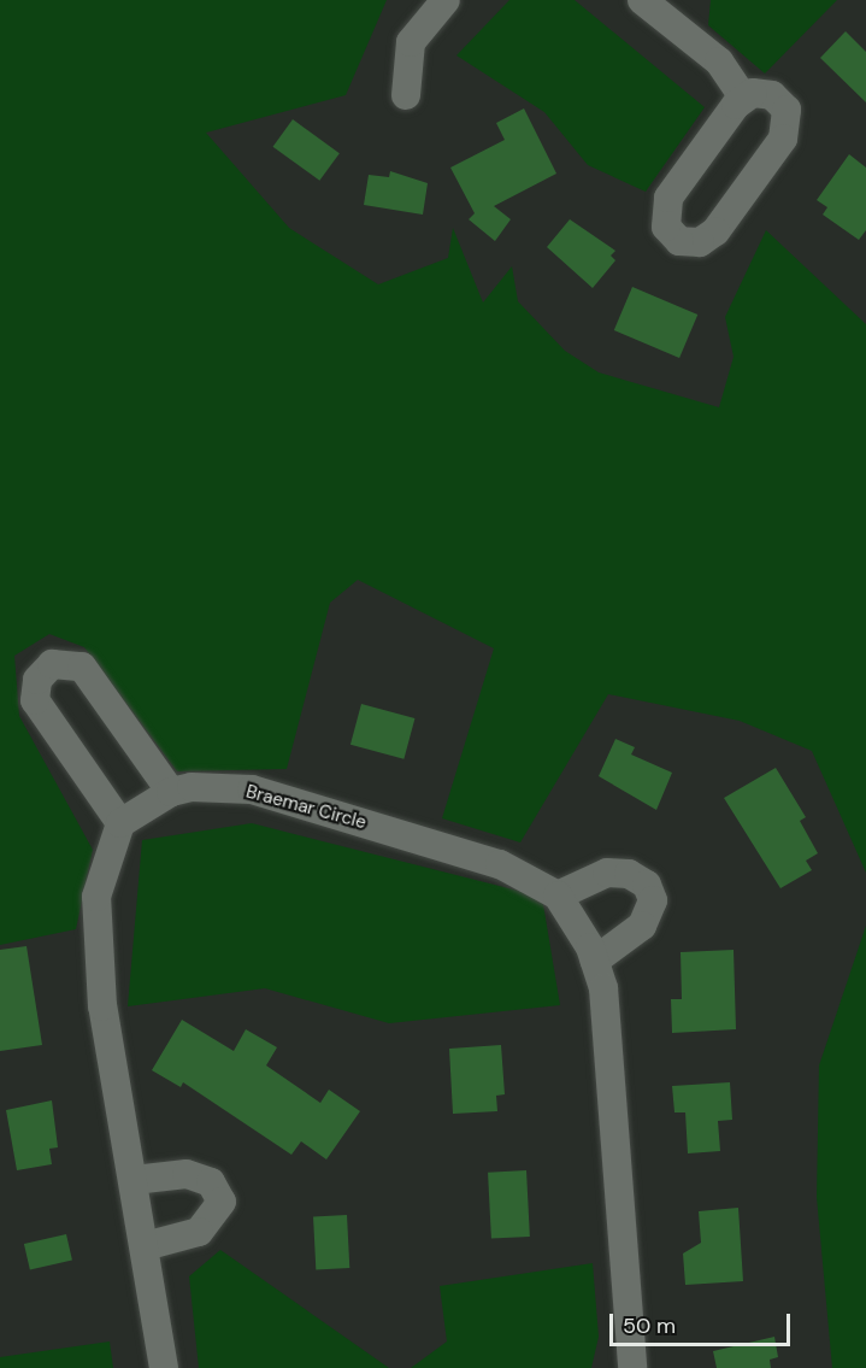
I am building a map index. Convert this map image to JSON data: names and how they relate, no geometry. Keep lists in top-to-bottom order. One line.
{"streets":{"street":["Braemar Circle"]},"scale_bar":"50 m"}
